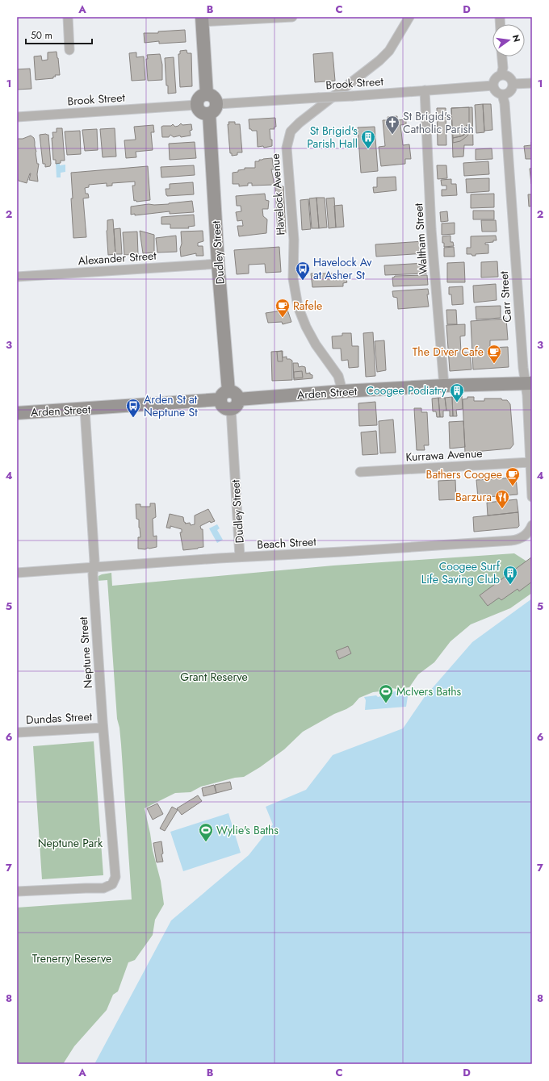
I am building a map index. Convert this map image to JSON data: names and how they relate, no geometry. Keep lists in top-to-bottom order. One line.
{"streets":{"main road":["Dudley Street","Arden Street"],"street":["Brook Street","Havelock Avenue","Waltham Street","Alexander Street","Carr Street","Kurrawa Avenue","Beach Street","Neptune Street","Dundas Street"]},"crossings":[["Brook Street","Waltham Street"],["Brook Street","Dudley Street"],["Brook Street","Carr Street"],["Havelock Avenue","Arden Street"],["Waltham Street","Arden Street"],["Dudley Street","Alexander Street"],["Dudley Street","Arden Street"],["Dudley Street","Beach Street"],["Carr Street","Arden Street"],["Carr Street","Kurrawa Avenue"],["Arden Street","Neptune Street"],["Beach Street","Neptune Street"],["Neptune Street","Dundas Street"]],"parks":["Grant Reserve","Neptune Park","Trenerry Reserve"],"places":{"church":["St Brigid's Catholic Parish"],"building":["St Brigid's Parish Hall","Coogee Podiatry","Coogee Surf Life Saving Club"],"bus stop":["Havelock Av at Asher St","Arden St at Neptune St"],"cafe":["Rafele","The Diver Cafe","Bathers Coogee"],"restaurant":["Barzura"],"sports":["McIvers Baths","Wylie's Baths"]},"scale_bar":"50 m","north":"right","grid":{"columns":["A","B","C","D"],"rows":["1","2","3","4","5","6","7","8"]}}
